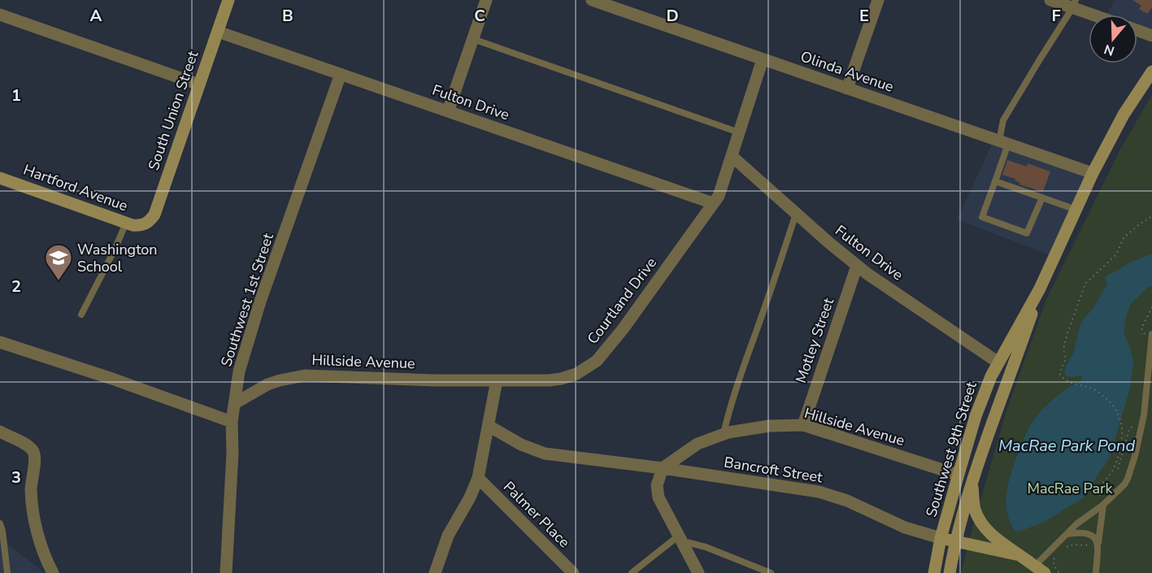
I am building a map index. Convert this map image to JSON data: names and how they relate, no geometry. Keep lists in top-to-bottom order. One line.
{"streets":{"main road":["South Union Street","Hartford Avenue","Southwest 9th Street","Bancroft Street"],"street":["Olinda Avenue","Fulton Drive","Southwest 1st Street","Courtland Drive","Motley Street","Hillside Avenue","Palmer Place"]},"crossings":[["Olinda Avenue","Courtland Drive"],["Olinda Avenue","Southwest 9th Street"],["Fulton Drive","South Union Street"],["Fulton Drive","Southwest 1st Street"],["Fulton Drive","Courtland Drive"],["Fulton Drive","Motley Street"],["Fulton Drive","Southwest 9th Street"],["South Union Street","Hartford Avenue"],["Southwest 1st Street","Hillside Avenue"],["Courtland Drive","Hillside Avenue"],["Motley Street","Hillside Avenue"],["Hillside Avenue","Southwest 9th Street"],["Hillside Avenue","Bancroft Street"],["Southwest 9th Street","Bancroft Street"]],"water":["MacRae Park Pond"],"parks":["MacRae Park"],"places":{"school or university":["Washington School"]},"north":"bottom","grid":{"columns":["A","B","C","D","E","F"],"rows":["1","2","3"]}}
